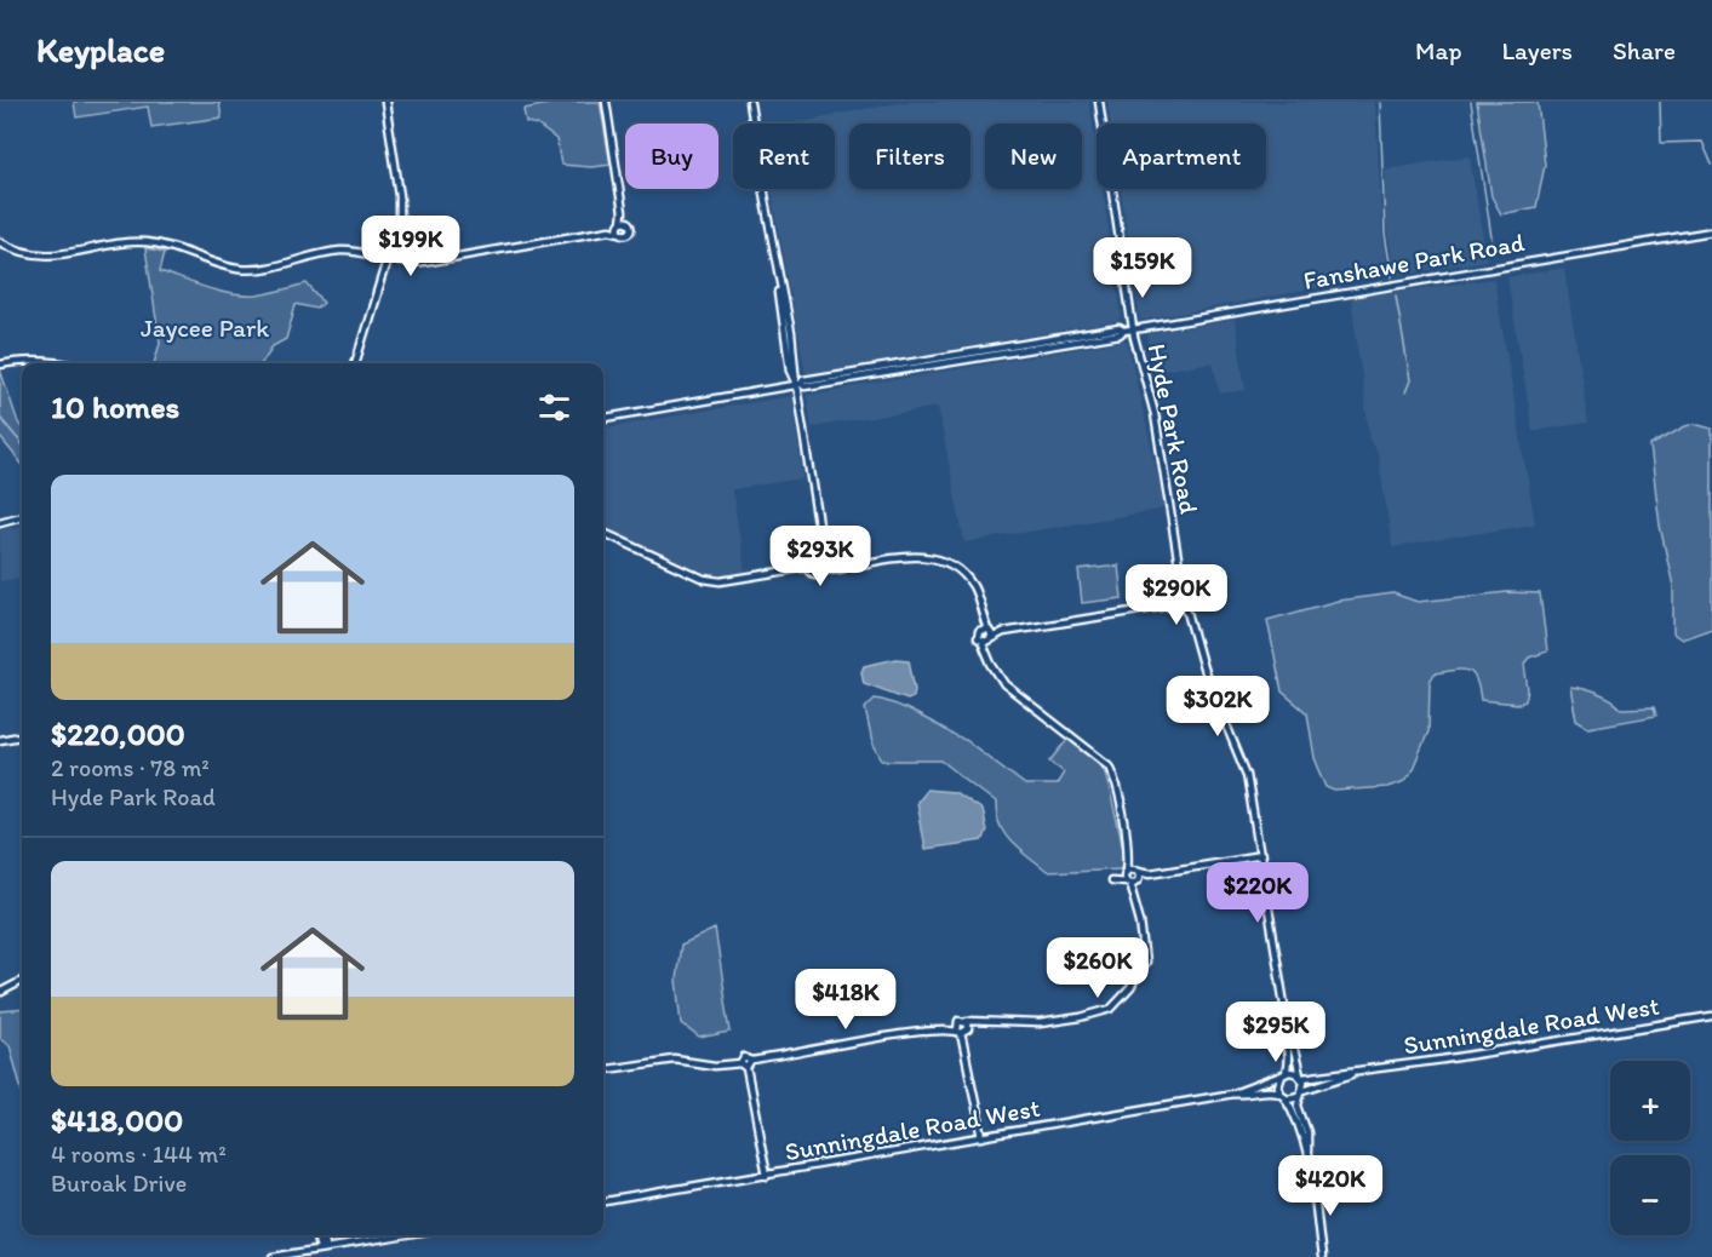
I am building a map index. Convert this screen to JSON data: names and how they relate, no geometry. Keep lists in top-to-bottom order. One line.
{"streets":{"main road":["Fanshawe Park Road","Hyde Park Road","Sunningdale Road West"]},"crossings":[["Fanshawe Park Road","Hyde Park Road"],["Hyde Park Road","Sunningdale Road West"]],"parks":["Jaycee Park"],"page":{"header":"Keyplace","nav":["Map","Layers","Share"],"chip":["Buy","Rent","Filters","New","Apartment"],"price":["$199K","$159K","$293K","$290K","$302K","$220K","$260K","$418K","$295K","$420K"],"heading":"10 homes","list":[{"name":"$220,000","note":"2 rooms · 78 m² · Hyde Park Road"},{"name":"$418,000","note":"4 rooms · 144 m² · Buroak Drive"}],"map_buttons":["+","−"]}}
